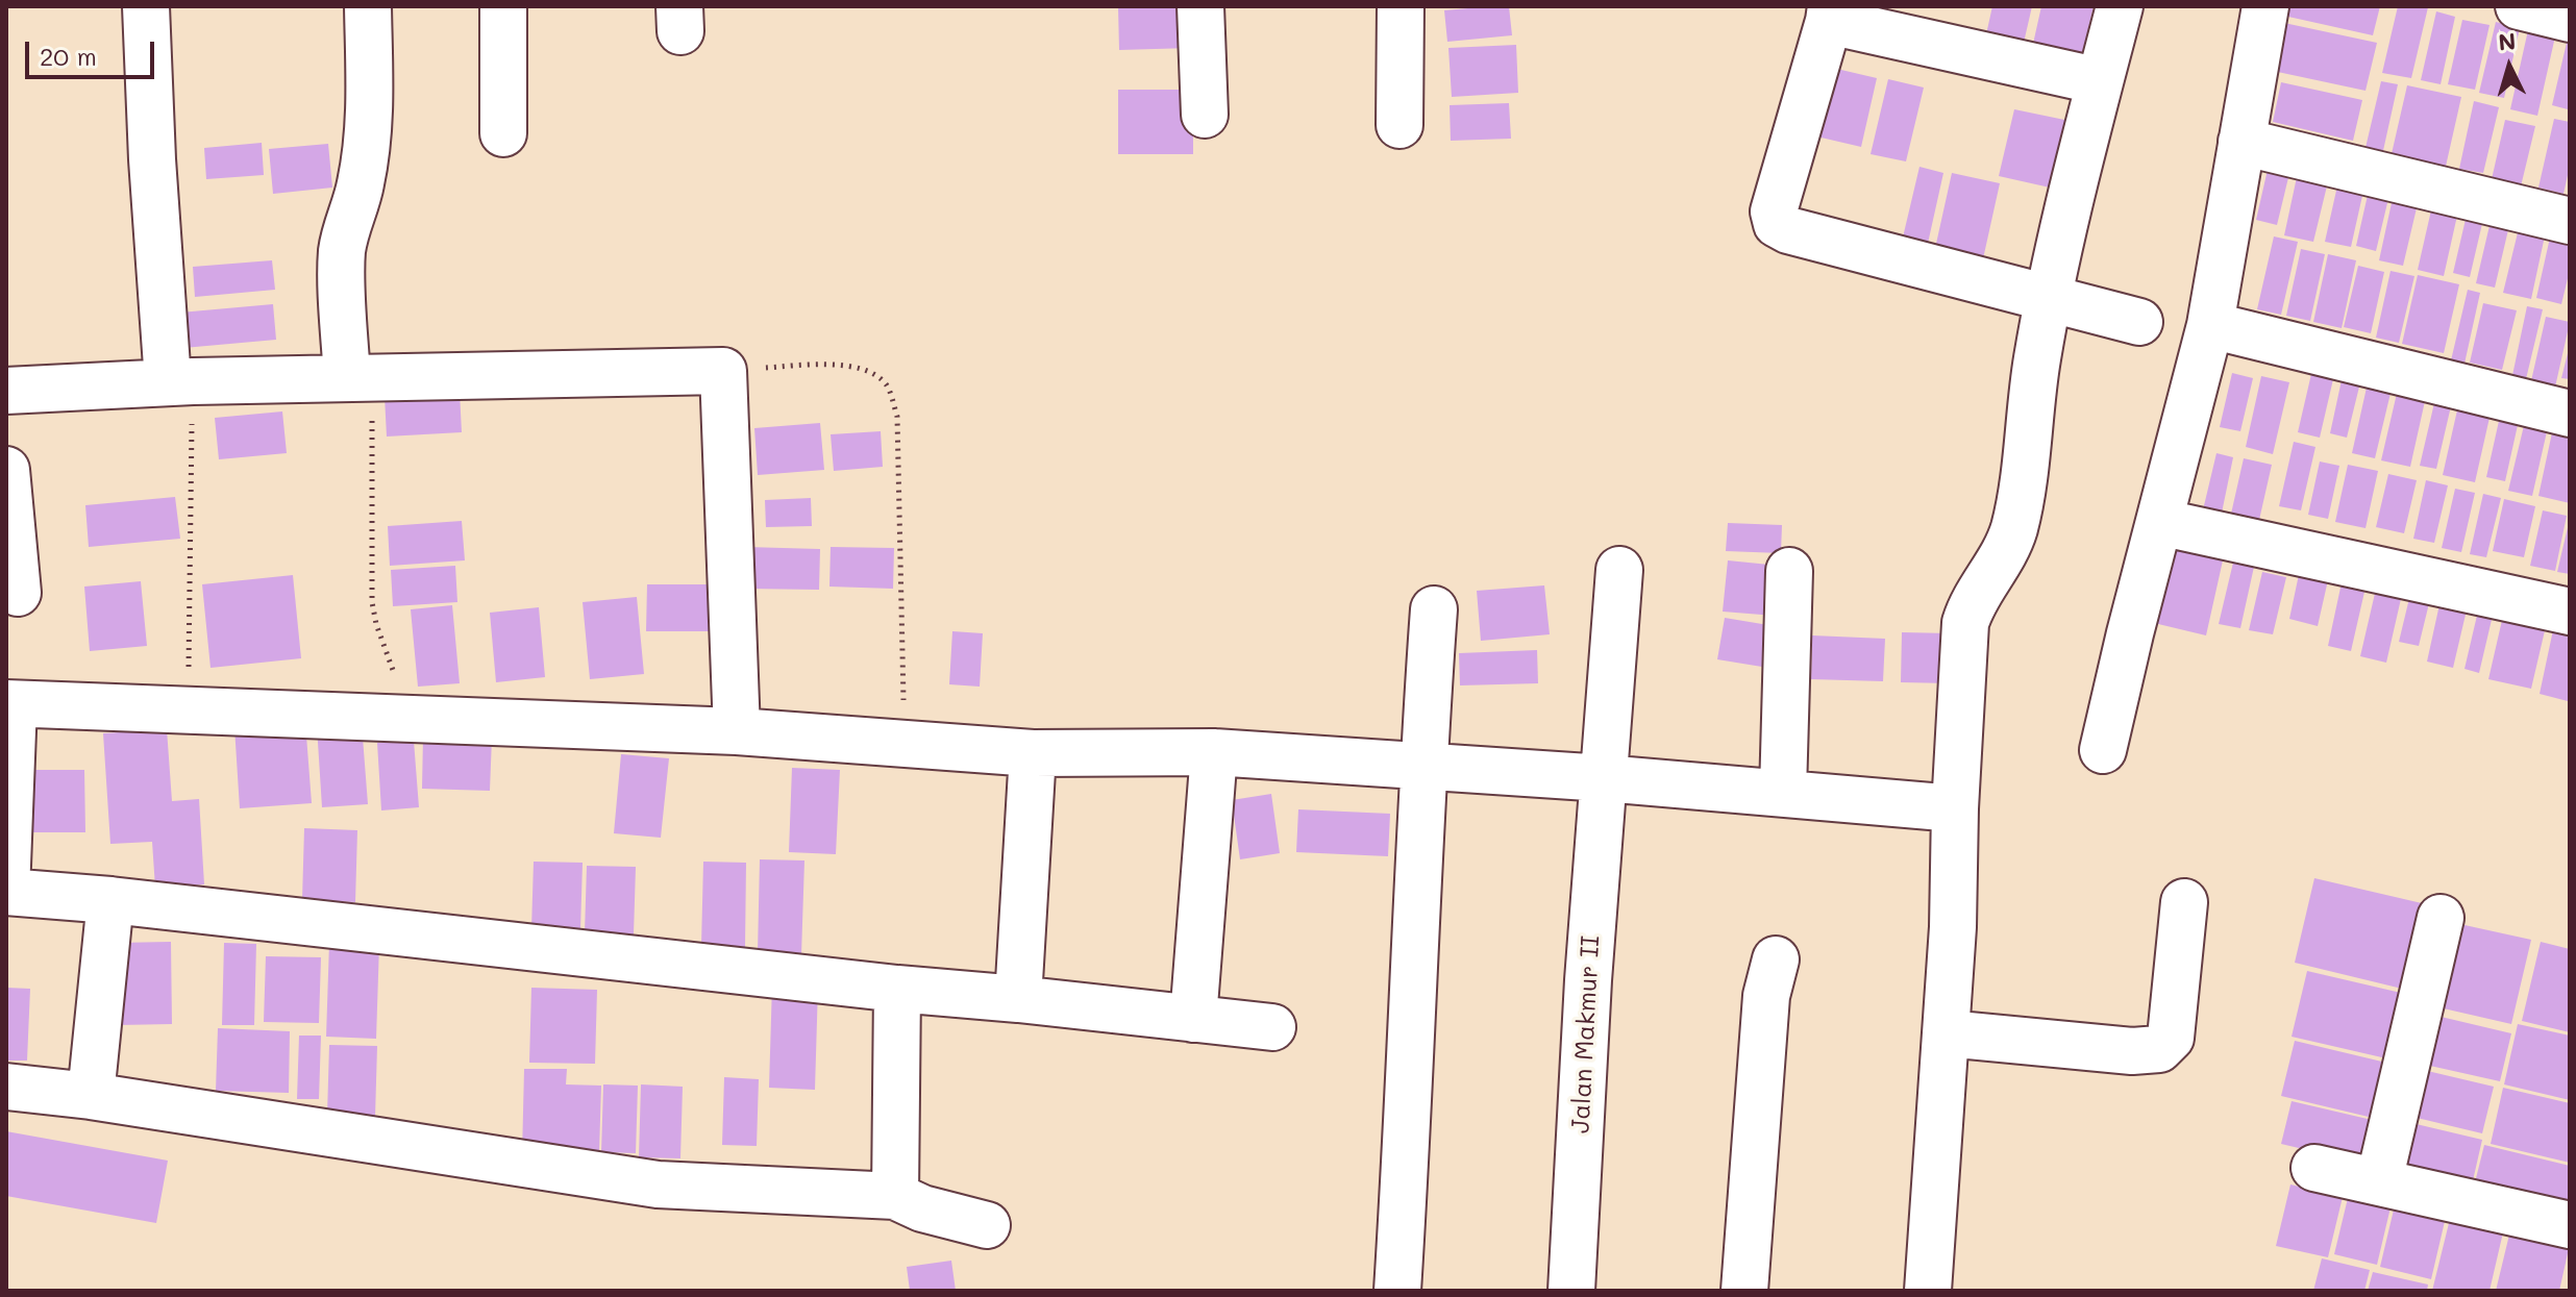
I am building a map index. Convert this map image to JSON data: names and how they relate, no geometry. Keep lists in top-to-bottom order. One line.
{"streets":{"street":["Jalan Makmur II"]},"scale_bar":"20 m","north":"top"}
